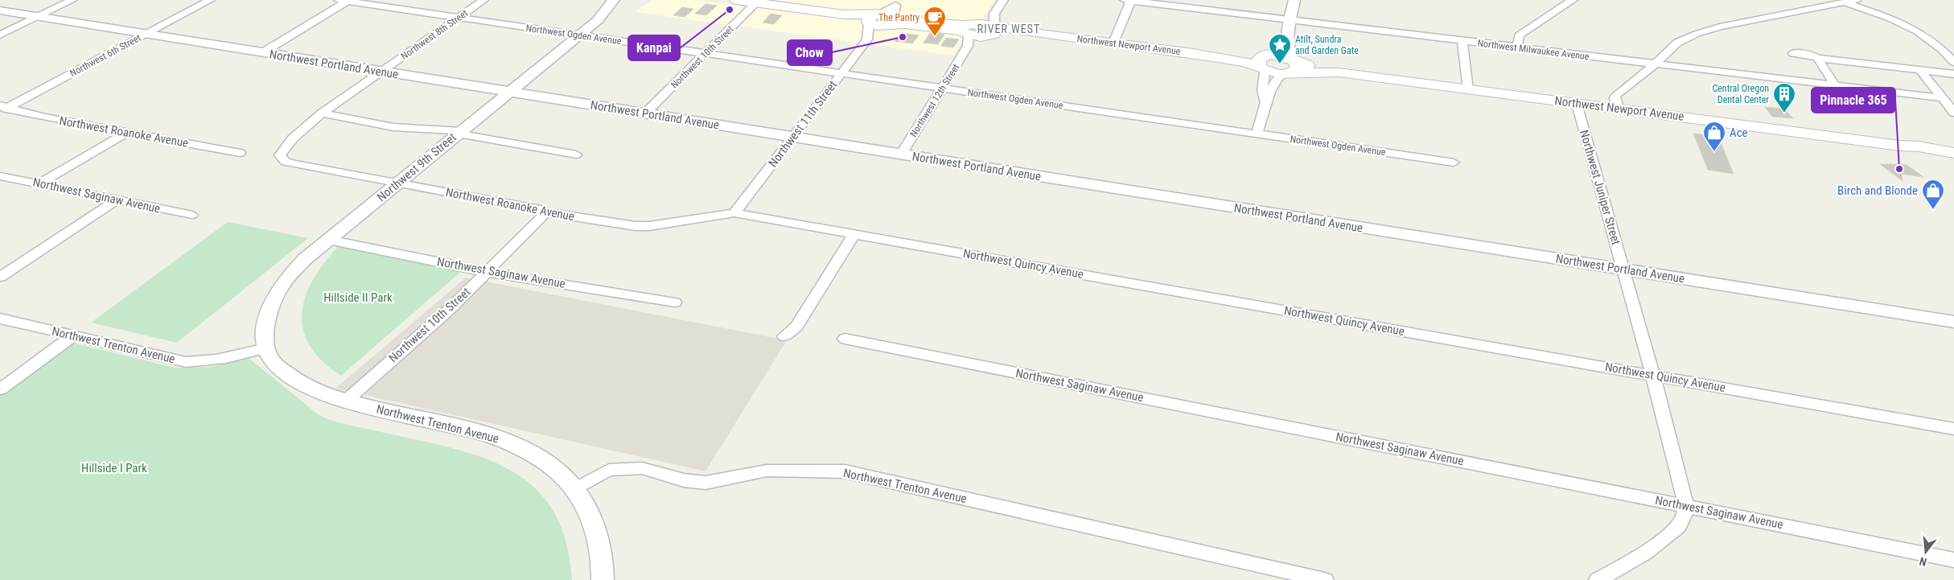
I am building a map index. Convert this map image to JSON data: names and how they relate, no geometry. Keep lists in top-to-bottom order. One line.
{"streets":{"main road":["Northwest Newport Avenue"],"street":["Northwest 8th Street","Northwest Ogden Avenue","Northwest Milwaukee Avenue","Northwest 6th Street","Northwest 10th Street","Northwest Portland Avenue","Northwest 12th Street","Northwest 11th Street","Northwest Roanoke Avenue","Northwest 9th Street","Northwest Juniper Street","Northwest Saginaw Avenue","Northwest Quincy Avenue","Northwest Trenton Avenue"]},"crossings":[["Northwest 8th Street","Northwest Ogden Avenue"],["Northwest 8th Street","Northwest Portland Avenue"],["Northwest 8th Street","Northwest Roanoke Avenue"],["Northwest Ogden Avenue","Northwest 10th Street"],["Northwest Ogden Avenue","Northwest 12th Street"],["Northwest Ogden Avenue","Northwest 11th Street"],["Northwest Ogden Avenue","Northwest 9th Street"],["Northwest Newport Avenue","Northwest 12th Street"],["Northwest Newport Avenue","Northwest Juniper Street"],["Northwest 6th Street","Northwest Portland Avenue"],["Northwest 6th Street","Northwest Roanoke Avenue"],["Northwest 10th Street","Northwest Portland Avenue"],["Northwest 10th Street","Northwest Roanoke Avenue"],["Northwest 10th Street","Northwest Saginaw Avenue"],["Northwest 10th Street","Northwest Trenton Avenue"],["Northwest Portland Avenue","Northwest 12th Street"],["Northwest Portland Avenue","Northwest 11th Street"],["Northwest Portland Avenue","Northwest 9th Street"],["Northwest Portland Avenue","Northwest Juniper Street"],["Northwest 11th Street","Northwest Roanoke Avenue"],["Northwest 11th Street","Northwest Quincy Avenue"],["Northwest Roanoke Avenue","Northwest 9th Street"],["Northwest Roanoke Avenue","Northwest Quincy Avenue"],["Northwest 9th Street","Northwest Saginaw Avenue"],["Northwest 9th Street","Northwest Trenton Avenue"],["Northwest Juniper Street","Northwest Saginaw Avenue"],["Northwest Juniper Street","Northwest Quincy Avenue"]],"districts":["RIVER WEST"],"parks":["Hillside II Park","Hillside I Park"],"places":{"other":["Kanpai","Chow","Pinnacle 365"],"cafe":["The Pantry"],"place":["Atilt, Sundra and Garden Gate"],"building":["Central Oregon Dental Center"],"shop":["Ace","Birch and Blonde"]},"north":"bottom"}
